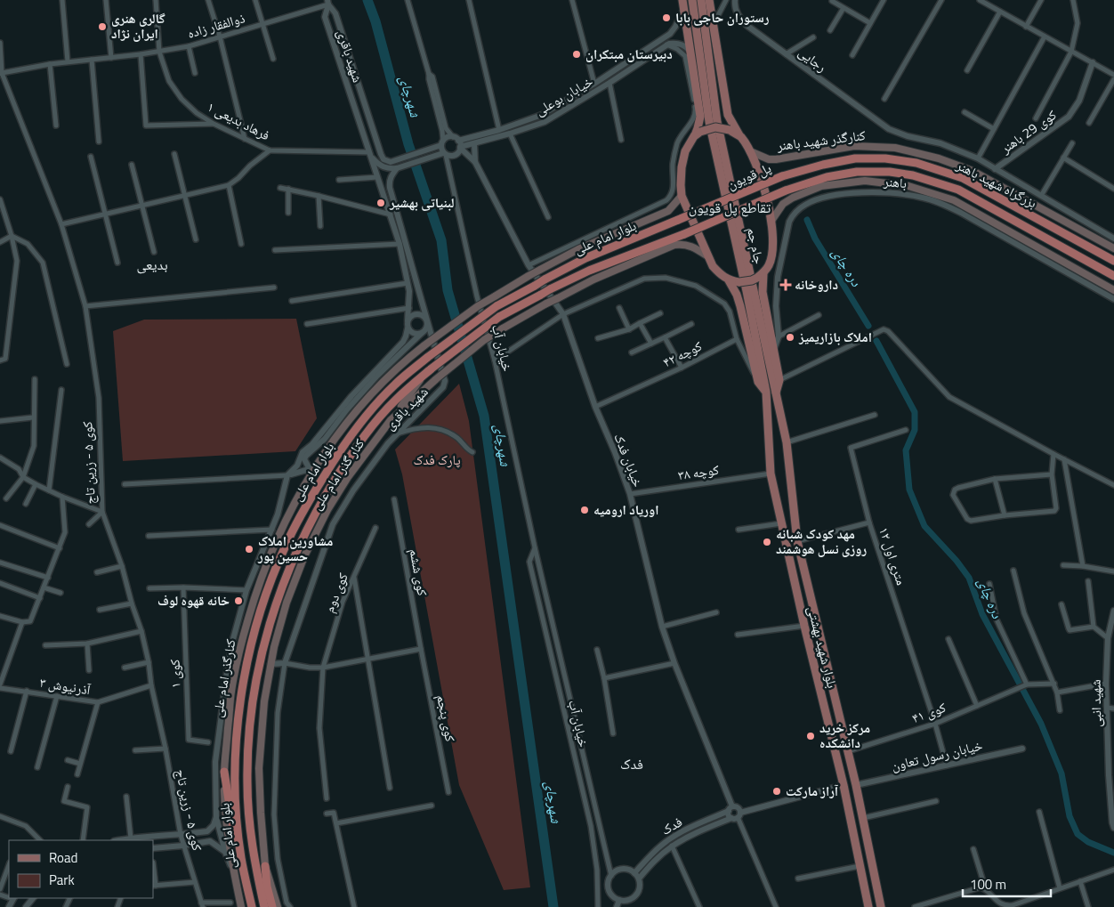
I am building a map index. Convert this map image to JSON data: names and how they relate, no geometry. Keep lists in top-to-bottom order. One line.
{"streets":{"highway":["پل قویون","بزرگراه شهید باهنر","بلوار امام علی"],"main road":["کنارگذر شهید باهنر","جام جم","کنار گذر امام علی","بلوار شهید بهشتی","کنارگذر امام علی"],"street":["ذوالفقار زاده","شهید باقری","رجایی","خیابان بوعلی","فرهاد بدیعی ۱","کوی 29 باهنر","باهنر","خیابان آب","کوچه ۴۲","خیابان فدک","کوی ۵ - زرین تاج","کوچه ۳۸","۱۲ متری اول","کوی ششم","کوی دوم","کوی ۱","آذرنیوش ۳","شهید انبی","کوی ۴۱","کوی پنجم","خیابان رسول تعاون","فدک"]},"crossings":[["ذوالفقار زاده","شهید باقری"],["ذوالفقار زاده","فرهاد بدیعی ۱"],["ذوالفقار زاده","کوی ۵ - زرین تاج"],["شهید باقری","خیابان بوعلی"],["شهید باقری","فرهاد بدیعی ۱"],["شهید باقری","خیابان آب"],["شهید باقری","خیابان فدک"],["خیابان بوعلی","خیابان آب"],["خیابان بوعلی","خیابان فدک"],["پل قویون","بزرگراه شهید باهنر"],["پل قویون","بلوار امام علی"],["جام جم","بلوار شهید بهشتی"],["خیابان آب","خیابان فدک"],["خیابان آب","فدک"],["کوچه ۴۲","خیابان فدک"],["خیابان فدک","کوچه ۳۸"],["خیابان فدک","فدک"],["کوی ۵ - زرین تاج","آذرنیوش ۳"],["کوچه ۳۸","بلوار شهید بهشتی"],["کنار گذر امام علی","کنارگذر امام علی"],["۱۲ متری اول","کوی ۴۱"],["۱۲ متری اول","خیابان رسول تعاون"],["کوی ششم","کوی پنجم"],["بلوار شهید بهشتی","کوی ۴۱"],["بلوار شهید بهشتی","خیابان رسول تعاون"],["بلوار شهید بهشتی","فدک"]],"districts":["تقاطع پل قویون","بدیعی","فدک"],"water":["شهرچای","دره چای"],"parks":["پارک فدک"],"places":{"other":["رستوران حاجی بابا","گالری هنری ایران نژاد","دبیرستان مبتکران","لبنیاتی بهشیر","املاک بازاریمیز","اوریاد ارومیه","مهد کودک شبانه روزی نسل هوشمند","مشاورین املاک حسین پور","خانه قهوه لوف","مرکز خرید دانشکده","آراز مارکت"],"health":["داروخانه"]},"legend":["Road","Park"],"scale_bar":"100 m"}
